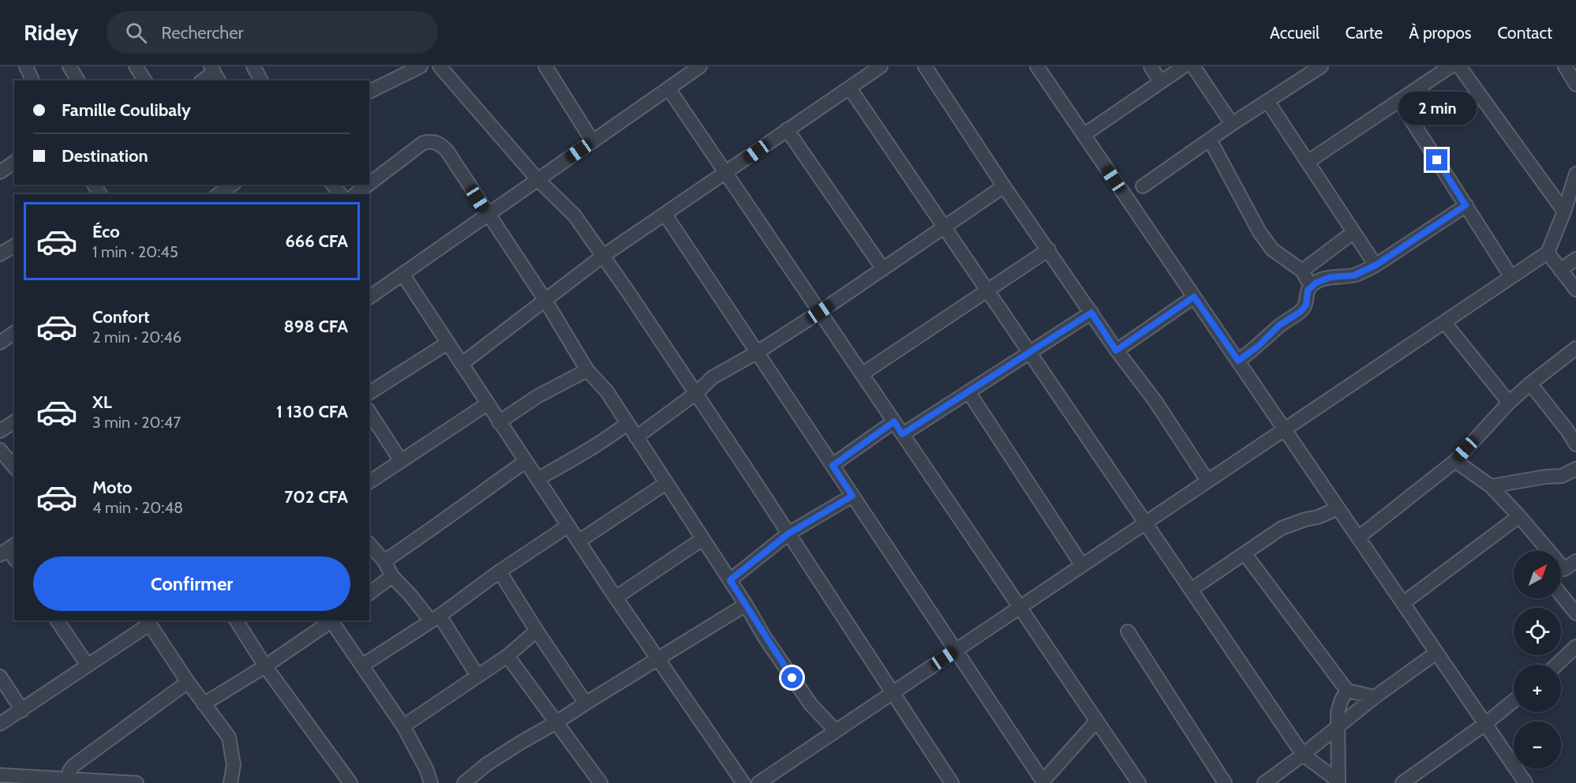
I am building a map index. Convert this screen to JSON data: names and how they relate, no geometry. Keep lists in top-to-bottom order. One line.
{"north":"top right","page":{"header":"Ridey","search":"Rechercher","nav":["Accueil","Carte","À propos","Contact"],"banner":["Famille Coulibaly","Destination"],"bubble":"2 min","list":[{"name":"Éco","note":"1 min · 20:45","value":"666 CFA"},{"name":"Confort","note":"2 min · 20:46","value":"898 CFA"},{"name":"XL","note":"3 min · 20:47","value":"1 130 CFA"},{"name":"Moto","note":"4 min · 20:48","value":"702 CFA"}],"buttons":"Confirmer","map_buttons":["+","−"]}}
